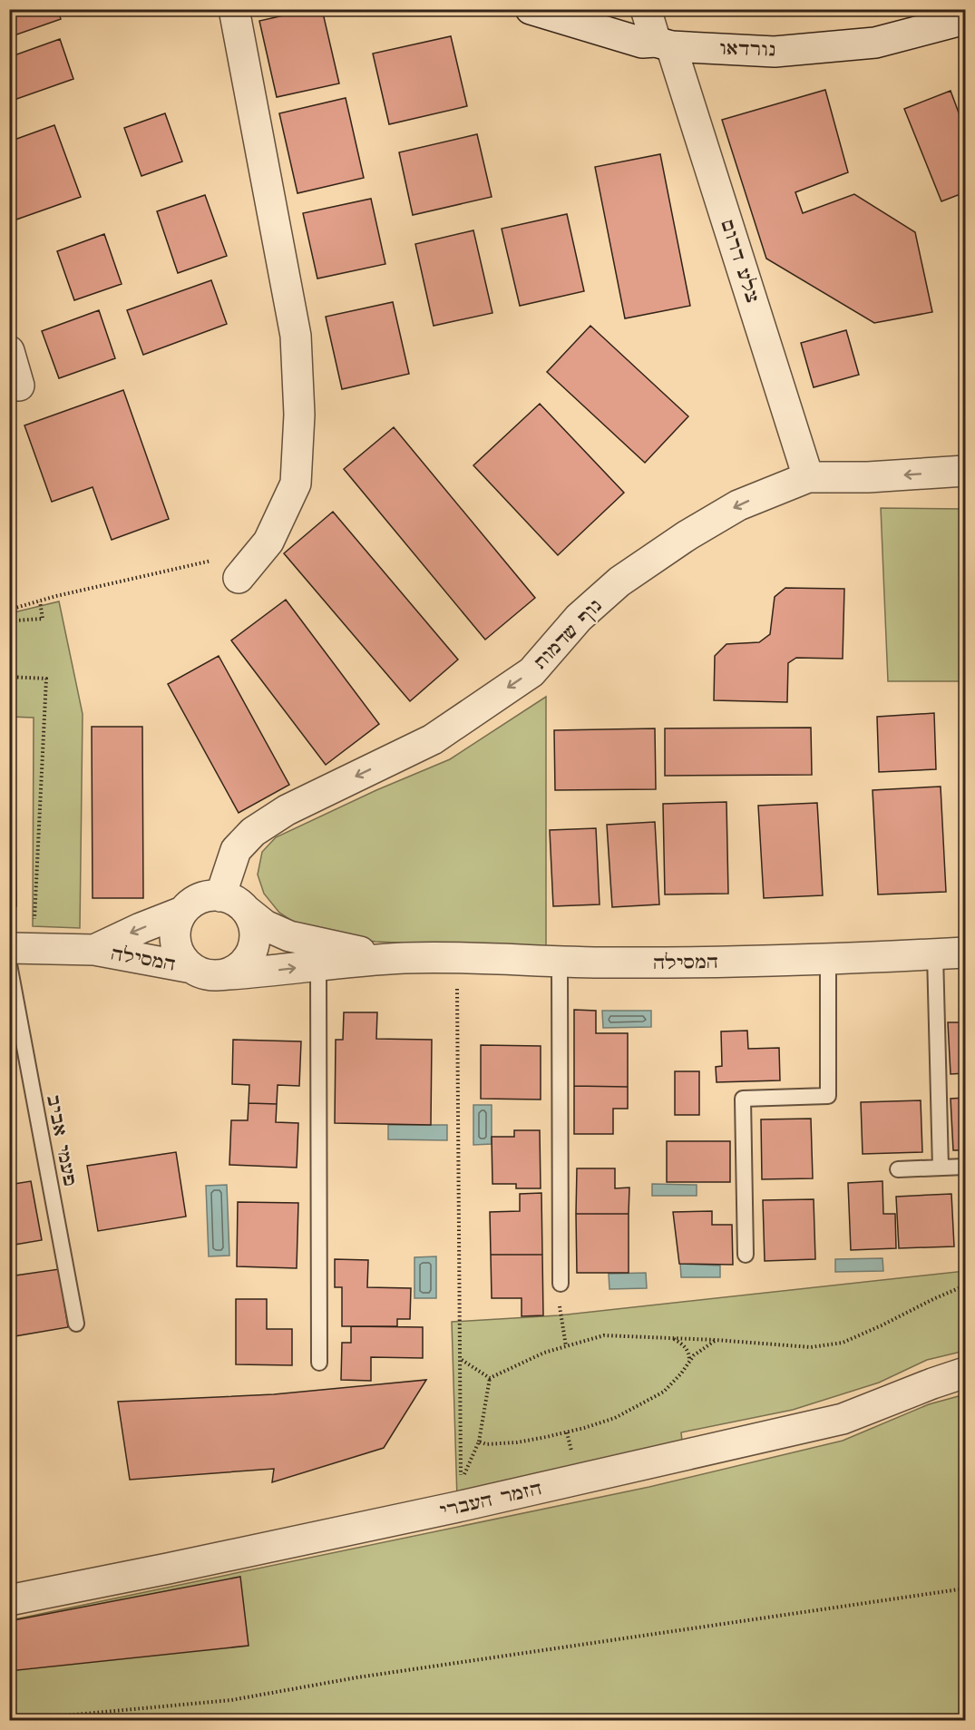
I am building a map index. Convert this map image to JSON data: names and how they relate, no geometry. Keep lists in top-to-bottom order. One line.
{"streets":{"street":["נורדאו","צלע דרום","נוף שדמות","המסילה","הזמר העברי"],"lane":["פעמי אביב"]},"crossings":[["נורדאו","צלע דרום"],["צלע דרום","נוף שדמות"],["נוף שדמות","המסילה"],["המסילה","פעמי אביב"]],"one_way":["נוף שדמות"]}
